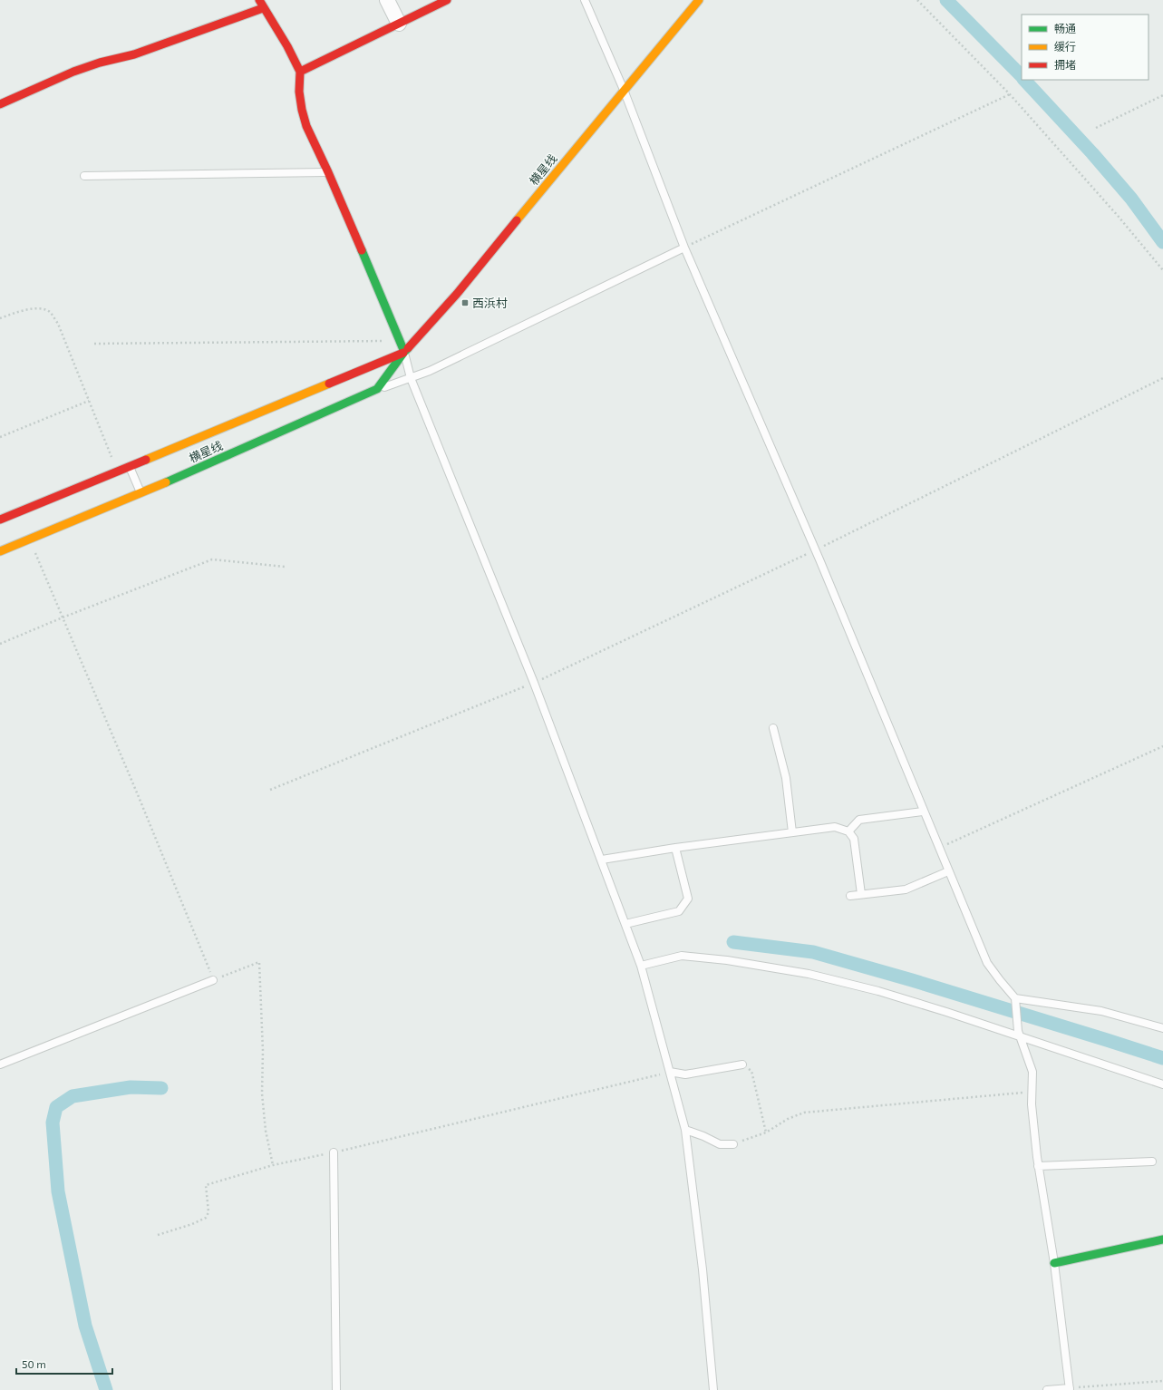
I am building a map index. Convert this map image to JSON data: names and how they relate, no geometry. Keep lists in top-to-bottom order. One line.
{"streets":{"street":["横星线"]},"places":{"transit":["西浜村"]},"legend":["畅通","缓行","拥堵"],"scale_bar":"50 m"}
